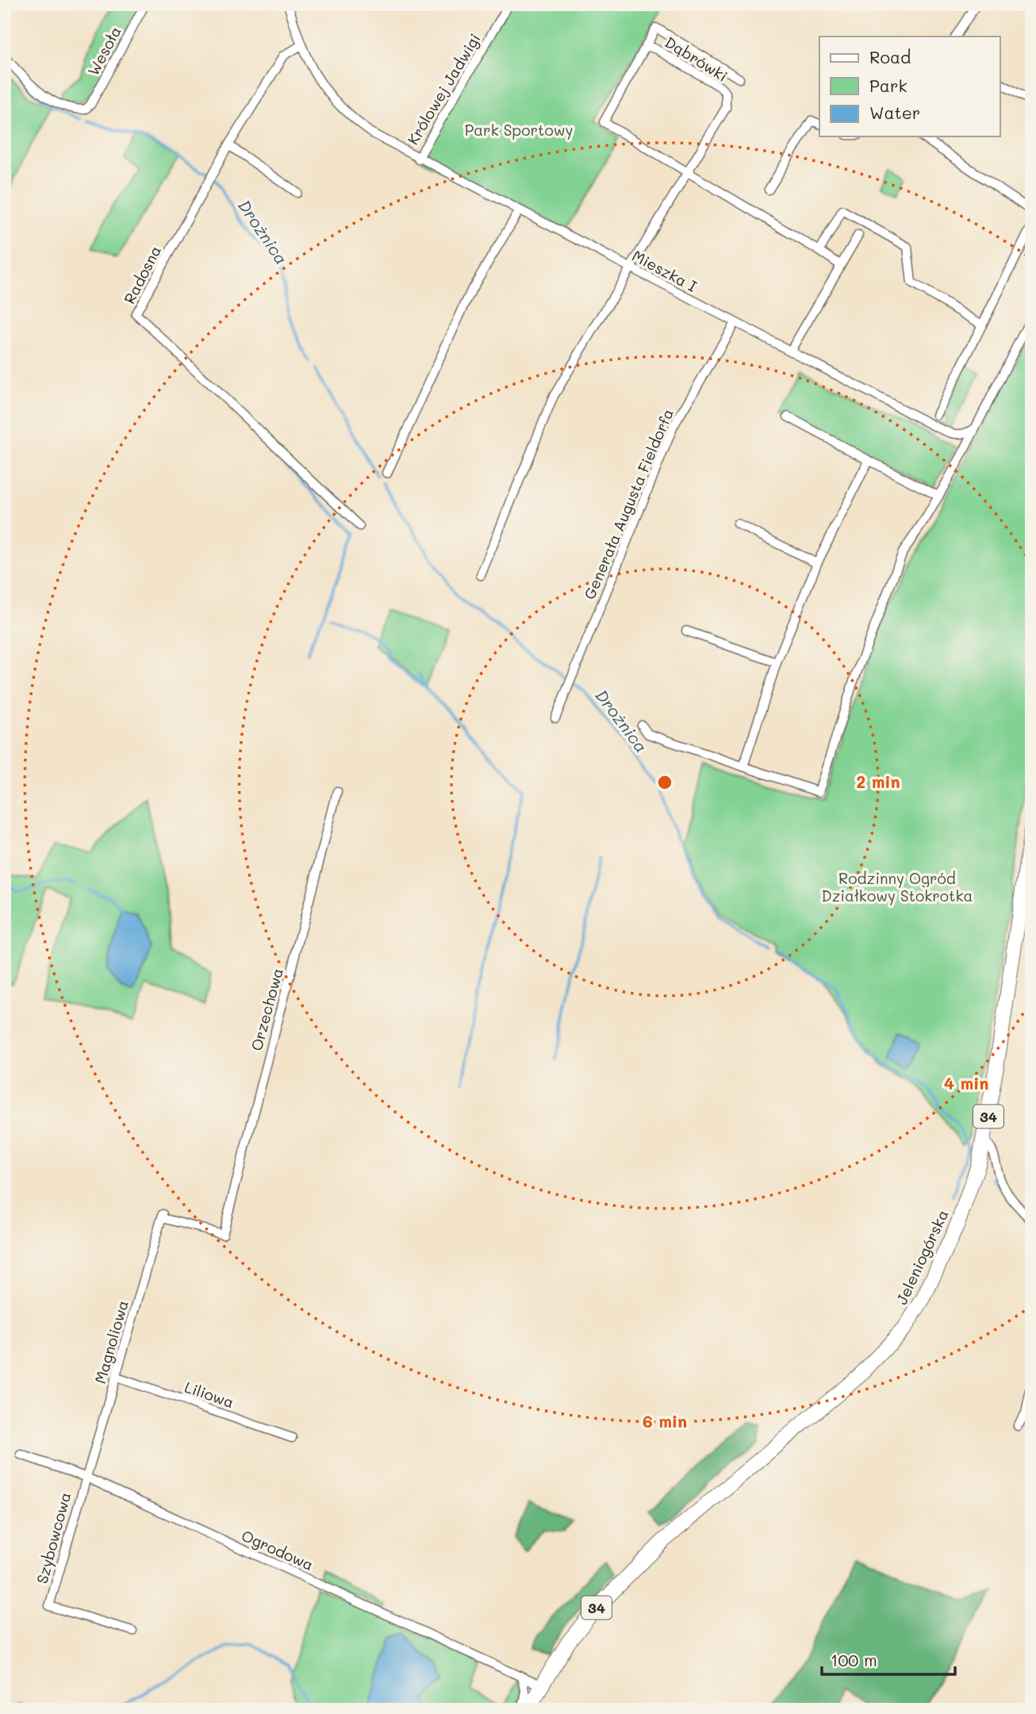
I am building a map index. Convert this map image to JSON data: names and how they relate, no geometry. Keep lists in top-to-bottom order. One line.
{"streets":{"main road":["34","Jeleniogórska"],"street":["Wesoła","Dąbrówki","Królowej Jadwigi","Mieszka I","Radosna","Generała Augusta Fieldorfa","Orzechowa","Magnoliowa","Liliowa","Szybowcowa","Ogrodowa"]},"crossings":[["Dąbrówki","Mieszka I"],["Królowej Jadwigi","Mieszka I"],["Mieszka I","Radosna"],["Mieszka I","Generała Augusta Fieldorfa"],["Orzechowa","Magnoliowa"],["34","Jeleniogórska"],["34","Ogrodowa"],["Jeleniogórska","Ogrodowa"],["Magnoliowa","Liliowa"],["Magnoliowa","Szybowcowa"],["Magnoliowa","Ogrodowa"],["Szybowcowa","Ogrodowa"]],"water":["Drożnica"],"parks":["Park Sportowy","Rodzinny Ogród Działkowy Stokrotka"],"legend":["Road","Park","Water"],"scale_bar":"100 m","rings":["2 min","4 min","6 min"]}
